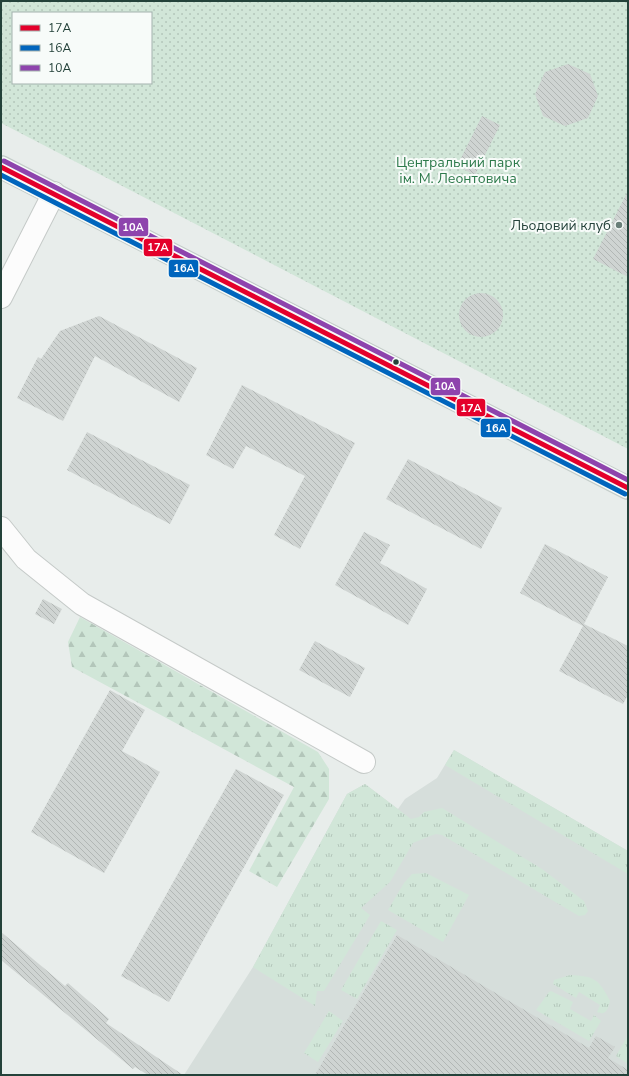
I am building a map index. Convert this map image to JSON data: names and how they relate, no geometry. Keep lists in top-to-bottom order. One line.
{"parks":["Центральний парк ім. М. Леонтовича"],"places":["Льодовий клуб"],"lines":["transit line 10А","transit line 17А","transit line 16А"],"legend":["17А","16А","10А"]}
